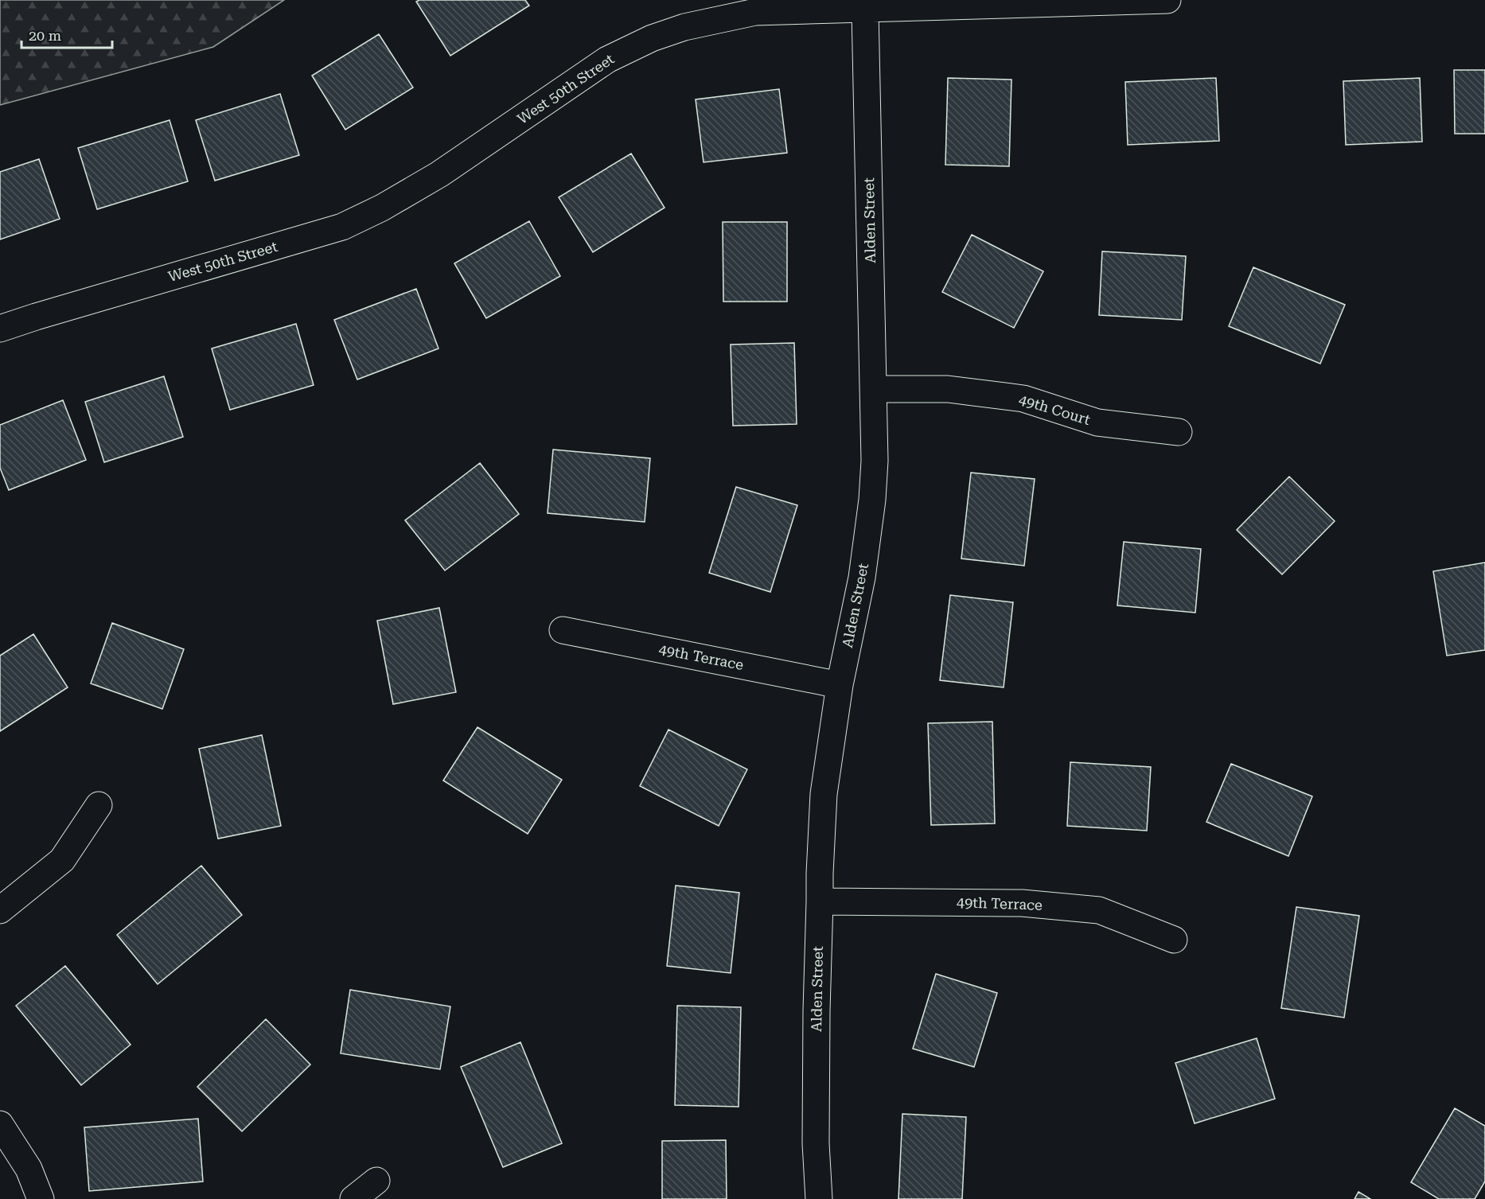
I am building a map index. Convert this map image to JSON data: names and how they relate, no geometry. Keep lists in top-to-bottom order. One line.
{"streets":{"street":["West 50th Street","Alden Street","49th Court","49th Terrace"]},"crossings":[["West 50th Street","Alden Street"],["Alden Street","49th Court"],["Alden Street","49th Terrace"]],"scale_bar":"20 m"}
